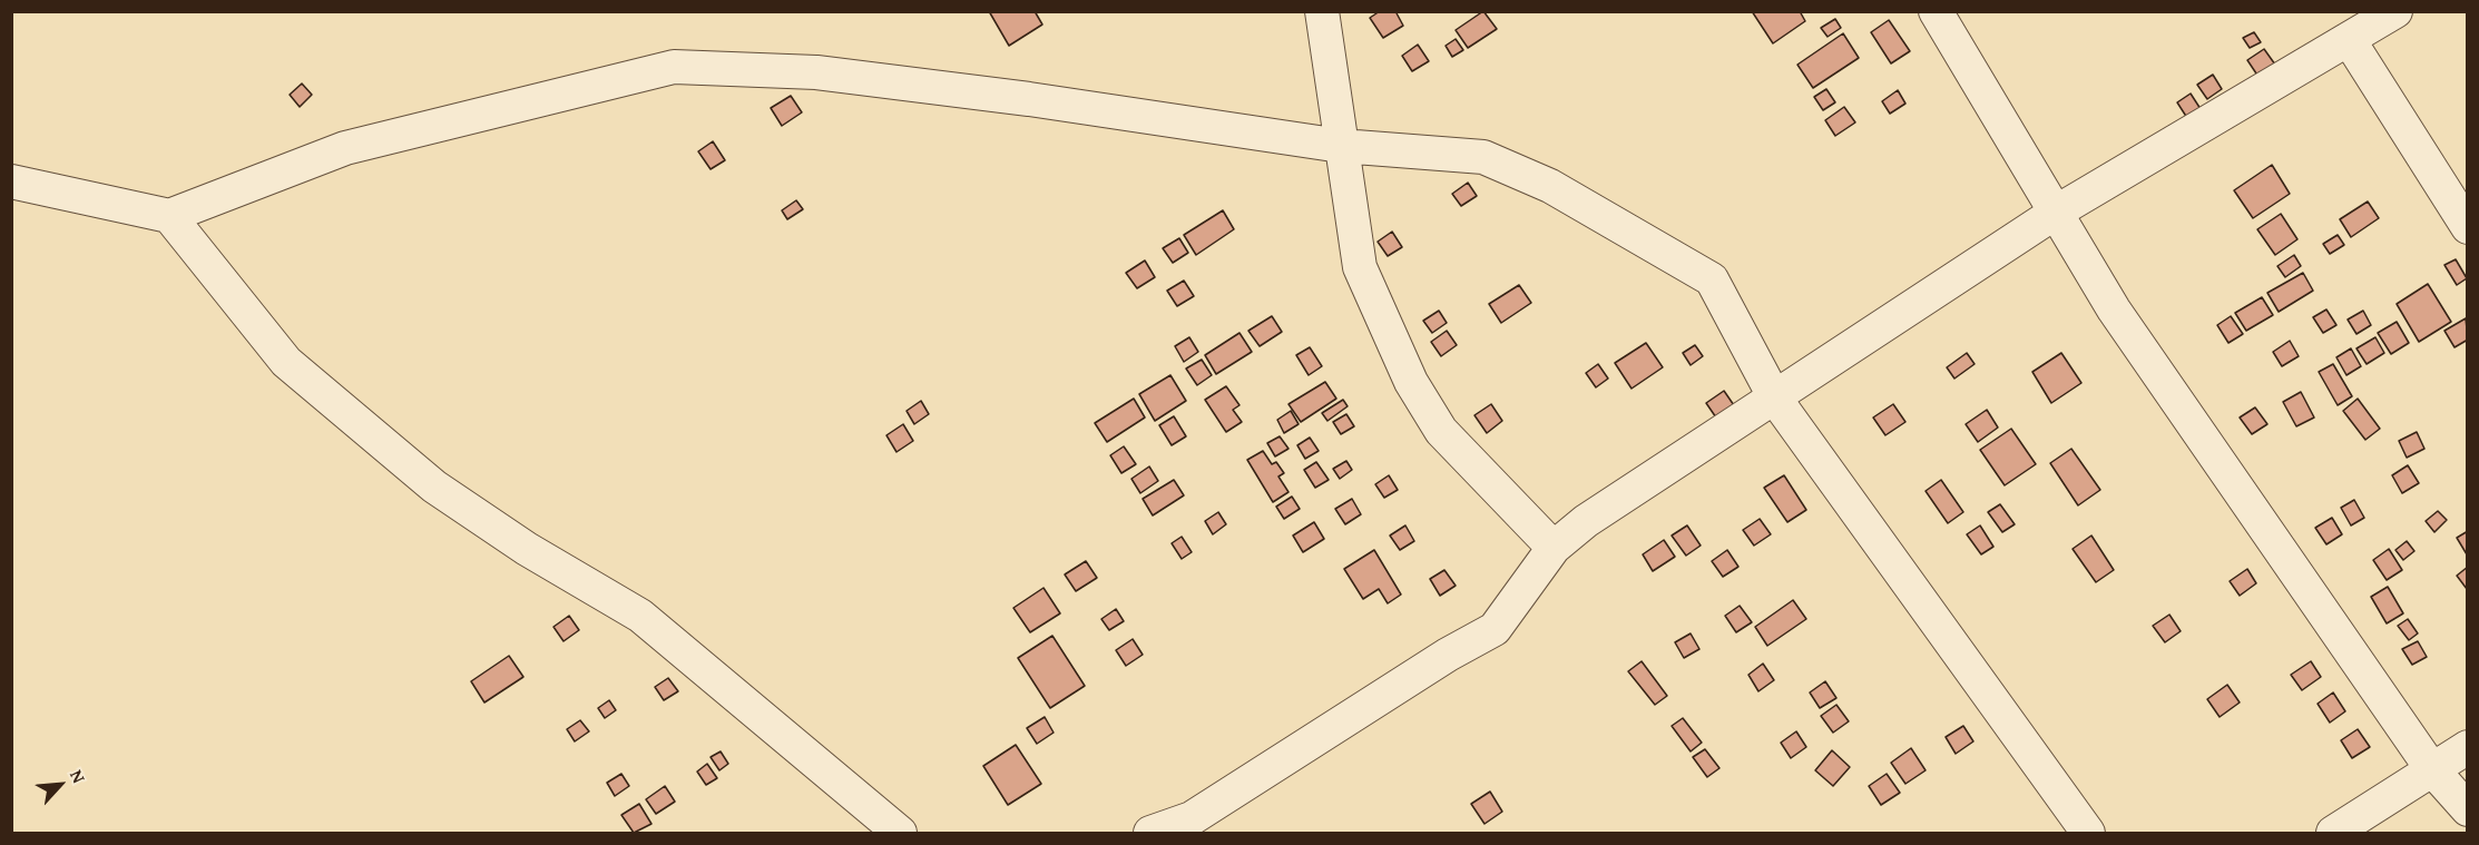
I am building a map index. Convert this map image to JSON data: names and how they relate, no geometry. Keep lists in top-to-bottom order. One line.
{"north":"top right"}
